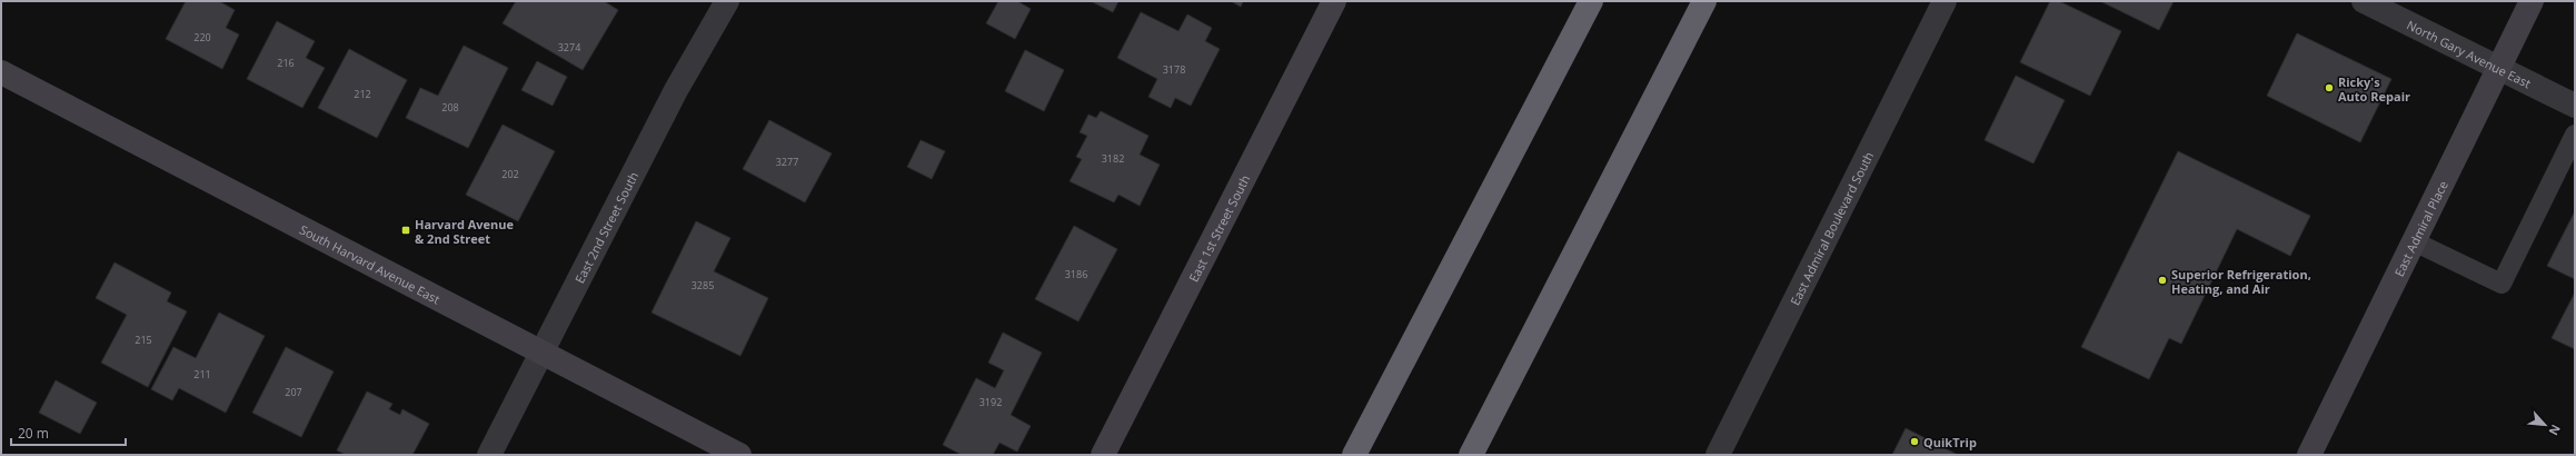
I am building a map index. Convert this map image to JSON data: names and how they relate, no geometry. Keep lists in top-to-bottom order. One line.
{"streets":{"main road":["East 1st Street South","East Admiral Place","South Harvard Avenue East"],"street":["North Gary Avenue East","East 2nd Street South","East Admiral Boulevard South"]},"crossings":[["North Gary Avenue East","East Admiral Place"],["East 2nd Street South","South Harvard Avenue East"]],"places":{"other":["Ricky's Auto Repair","Superior Refrigeration, Heating, and Air","QuikTrip"],"transit":["Harvard Avenue & 2nd Street"]},"house_numbers":["220","3274","216","3178","212","208","3182","3277","202","3186","3285","215","211","207","3192"],"scale_bar":"20 m","north":"bottom right"}
